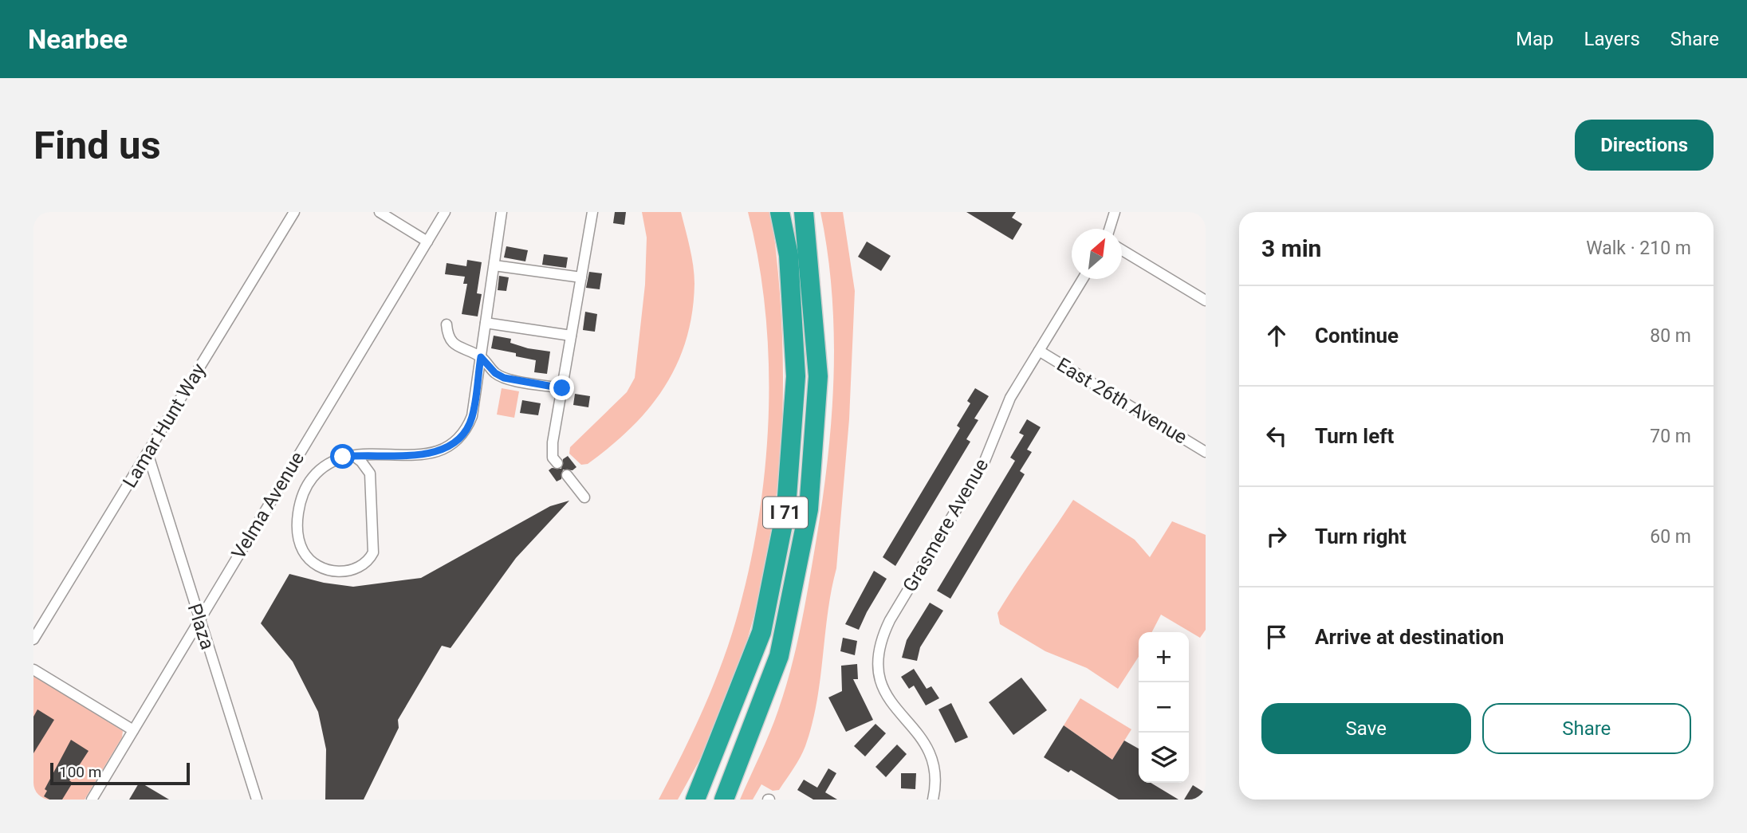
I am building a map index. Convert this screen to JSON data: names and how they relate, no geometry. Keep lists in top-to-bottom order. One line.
{"streets":{"highway":["I 71"],"street":["East 26th Avenue","Lamar Hunt Way","Velma Avenue","Grasmere Avenue","Plaza"]},"crossings":[["East 26th Avenue","Grasmere Avenue"],["Lamar Hunt Way","Plaza"],["Velma Avenue","Plaza"]],"scale_bar":"100 m","north":"top right","page":{"header":"Nearbee","nav":["Map","Layers","Share"],"buttons":["Directions",["Save","Share"]],"title":"Find us","heading":["3 min","Walk · 210 m"],"list":[["Continue","80 m"],["Turn left","70 m"],["Turn right","60 m"],"Arrive at destination"],"map_buttons":["+","−"],"scale":"100 m"}}
